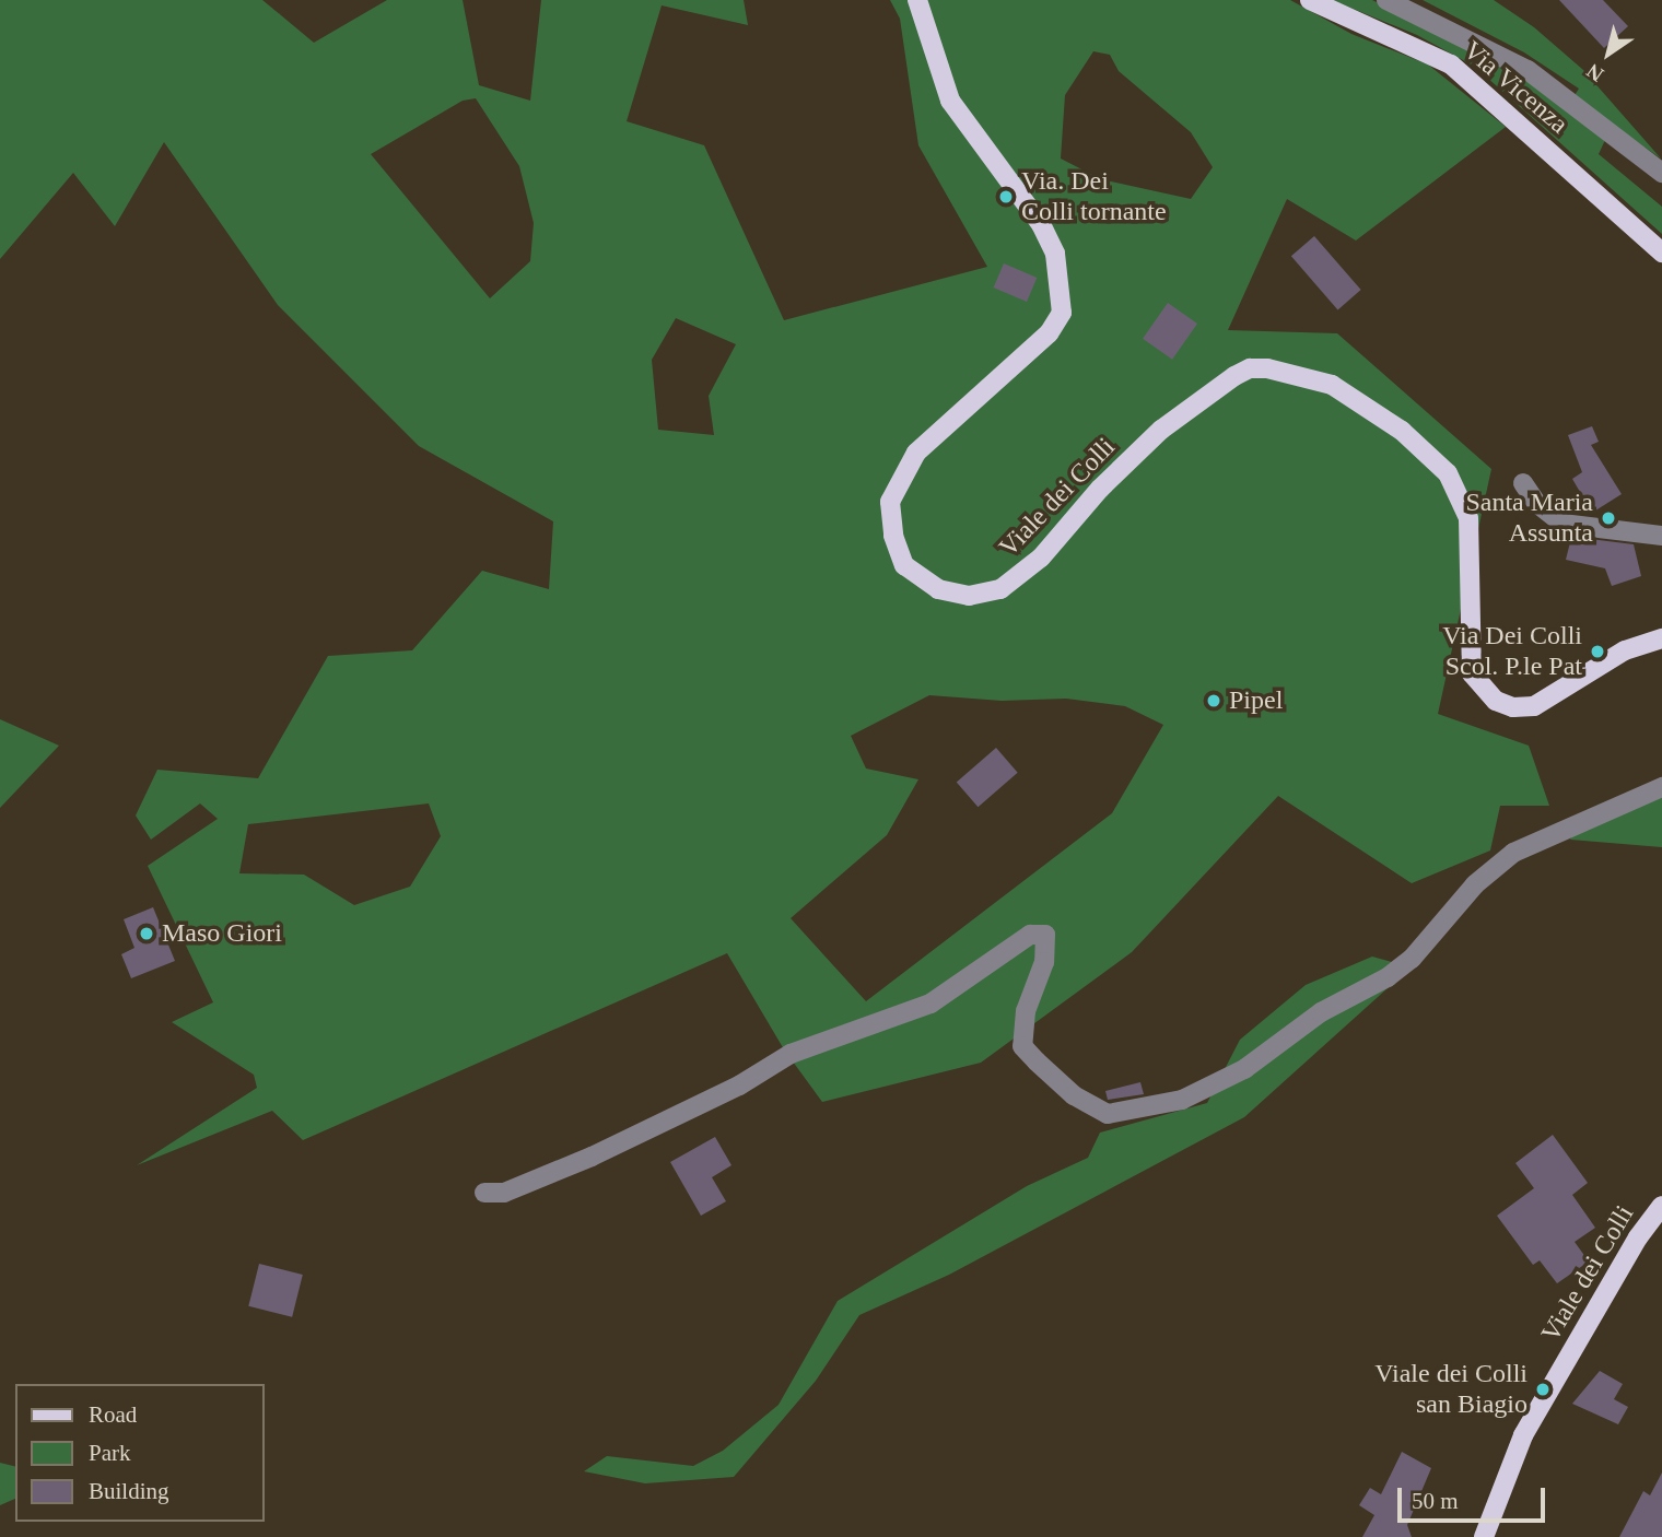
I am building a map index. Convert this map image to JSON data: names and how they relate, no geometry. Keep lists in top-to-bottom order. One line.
{"streets":{"main road":["Via Vicenza","Viale dei Colli"]},"places":["Via. Dei Colli tornante","Santa Maria Assunta","Via Dei Colli Scol. P.le Pat","Pipel","Maso Giori","Viale dei Colli san Biagio"],"legend":["Road","Park","Building"],"scale_bar":"50 m","north":"bottom left"}
